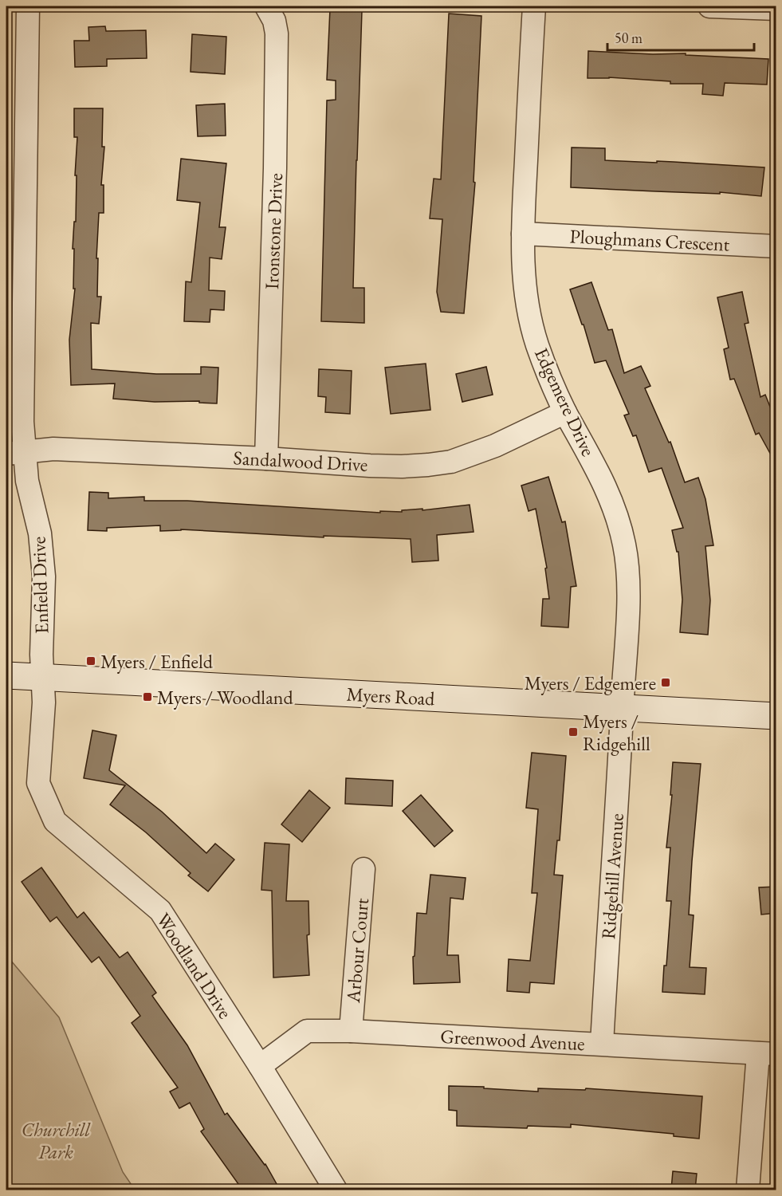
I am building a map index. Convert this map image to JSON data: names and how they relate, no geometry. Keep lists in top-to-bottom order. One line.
{"streets":{"main road":["Myers Road"],"street":["Ironstone Drive","Ploughmans Crescent","Edgemere Drive","Sandalwood Drive","Enfield Drive","Ridgehill Avenue","Arbour Court","Woodland Drive","Greenwood Avenue"]},"crossings":[["Ironstone Drive","Sandalwood Drive"],["Ploughmans Crescent","Edgemere Drive"],["Edgemere Drive","Sandalwood Drive"],["Edgemere Drive","Myers Road"],["Edgemere Drive","Ridgehill Avenue"],["Sandalwood Drive","Enfield Drive"],["Enfield Drive","Myers Road"],["Enfield Drive","Woodland Drive"],["Myers Road","Ridgehill Avenue"],["Myers Road","Woodland Drive"],["Ridgehill Avenue","Greenwood Avenue"],["Arbour Court","Greenwood Avenue"],["Woodland Drive","Greenwood Avenue"]],"parks":["Churchill Park"],"places":{"transit":["Myers / Enfield","Myers / Edgemere","Myers / Woodland","Myers / Ridgehill"]},"scale_bar":"50 m"}
